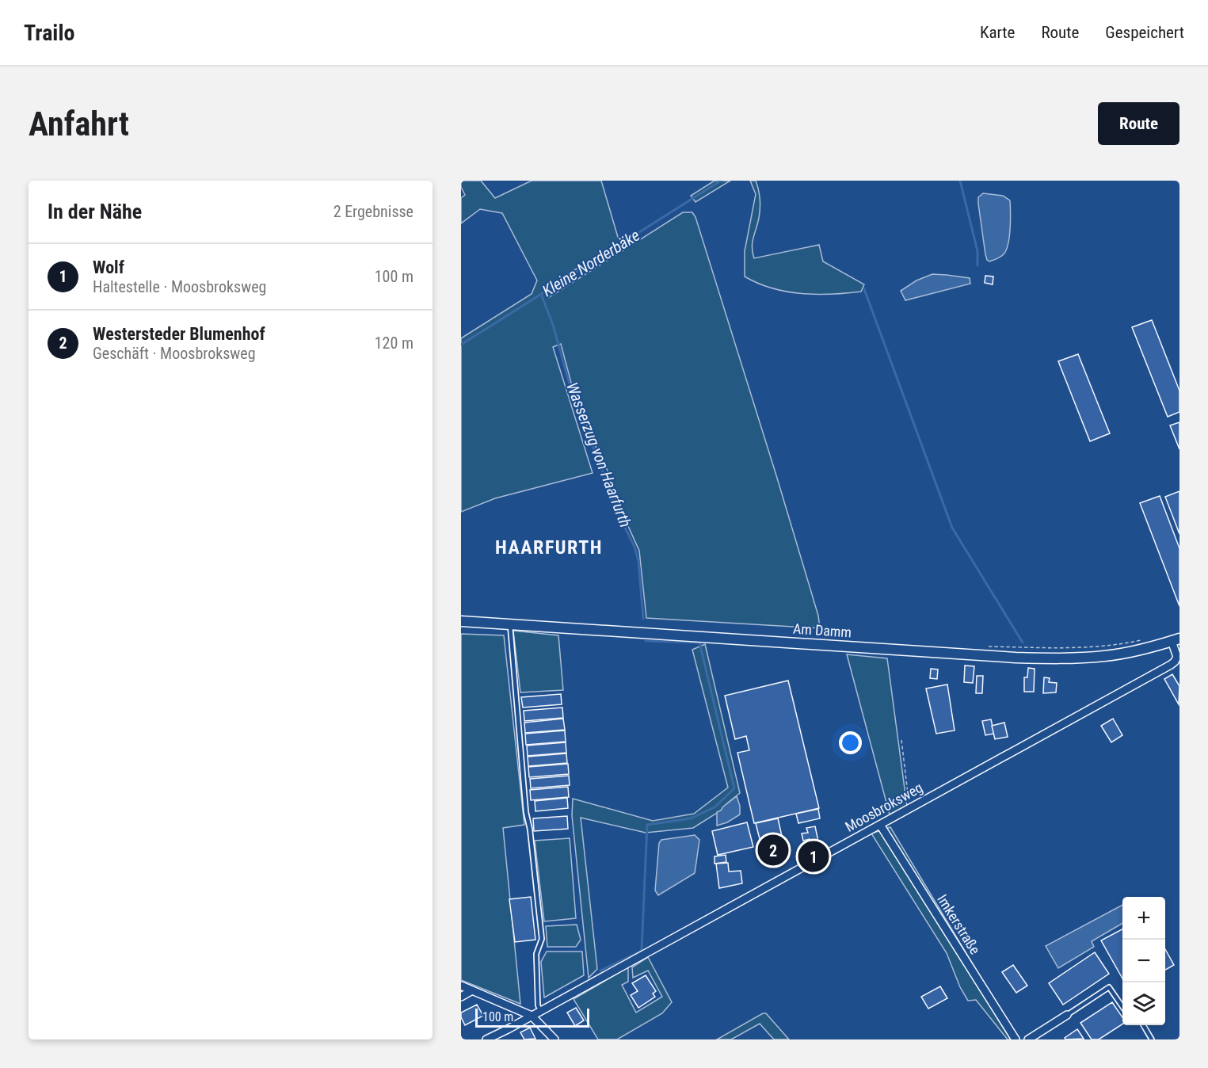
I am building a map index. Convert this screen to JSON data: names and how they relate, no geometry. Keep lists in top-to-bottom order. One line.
{"streets":{"main road":["Am Damm"],"street":["Moosbroksweg","Imkerstraße"]},"crossings":[["Am Damm","Moosbroksweg"],["Moosbroksweg","Imkerstraße"]],"districts":["HAARFURTH"],"water":["Kleine Norderbäke","Wasserzug von Haarfurth"],"scale_bar":"100 m","page":{"header":"Trailo","nav":["Karte","Route","Gespeichert"],"buttons":"Route","title":"Anfahrt","heading":["In der Nähe","2 Ergebnisse"],"list":[{"mark":"1","name":"Wolf","note":"Haltestelle · Moosbroksweg","value":"100 m"},{"mark":"2","name":"Westersteder Blumenhof","note":"Geschäft · Moosbroksweg","value":"120 m"}],"pins":["2","1"],"map_buttons":["+","−"],"scale":"100 m"}}
